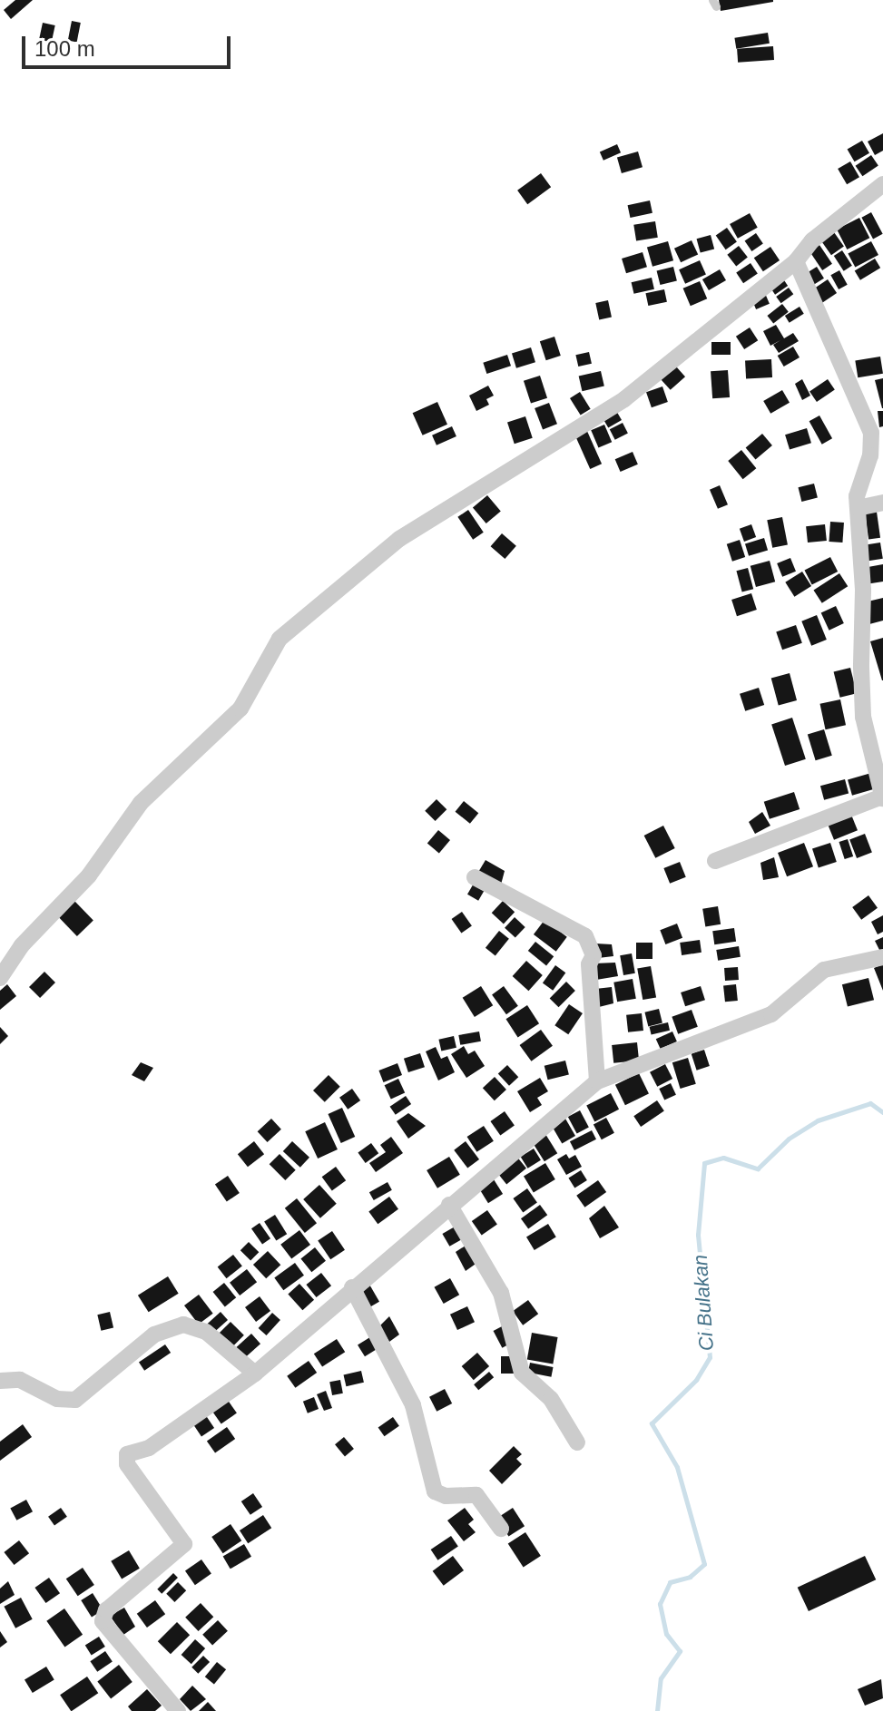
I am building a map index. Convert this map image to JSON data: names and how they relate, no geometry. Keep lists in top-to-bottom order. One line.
{"water":["Ci Bulakan"],"scale_bar":"100 m"}
